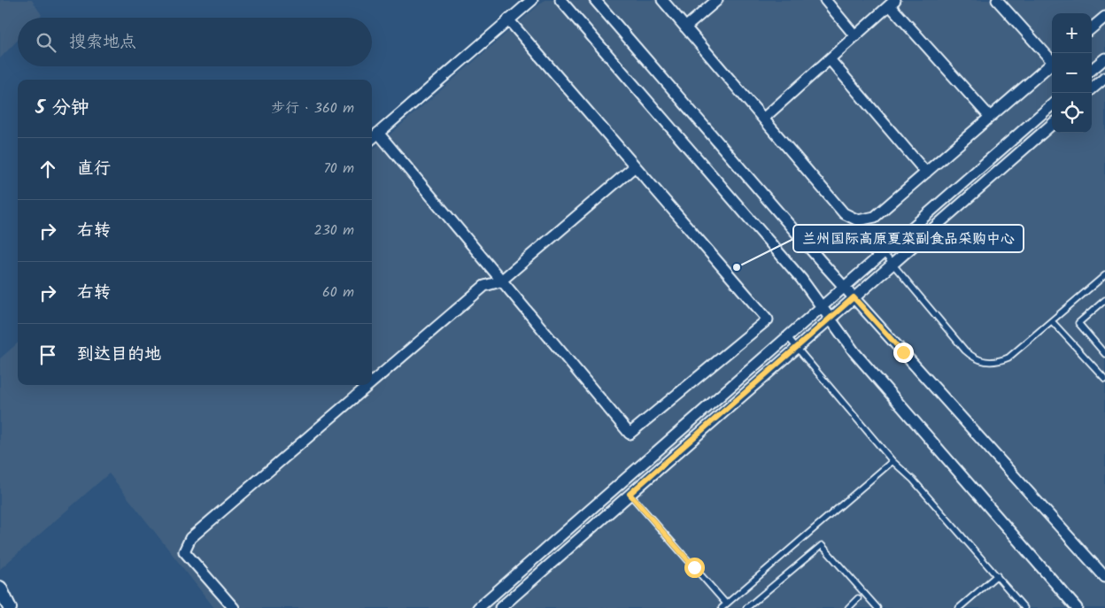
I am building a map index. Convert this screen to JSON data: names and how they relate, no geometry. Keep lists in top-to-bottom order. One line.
{"places":["兰州国际高原夏菜副食品采购中心"],"page":{"map_buttons":["+","−"],"search":"搜索地点","heading":["5 分钟","步行 · 360 m"],"list":[["直行","70 m"],["右转","230 m"],["右转","60 m"],"到达目的地"]}}
